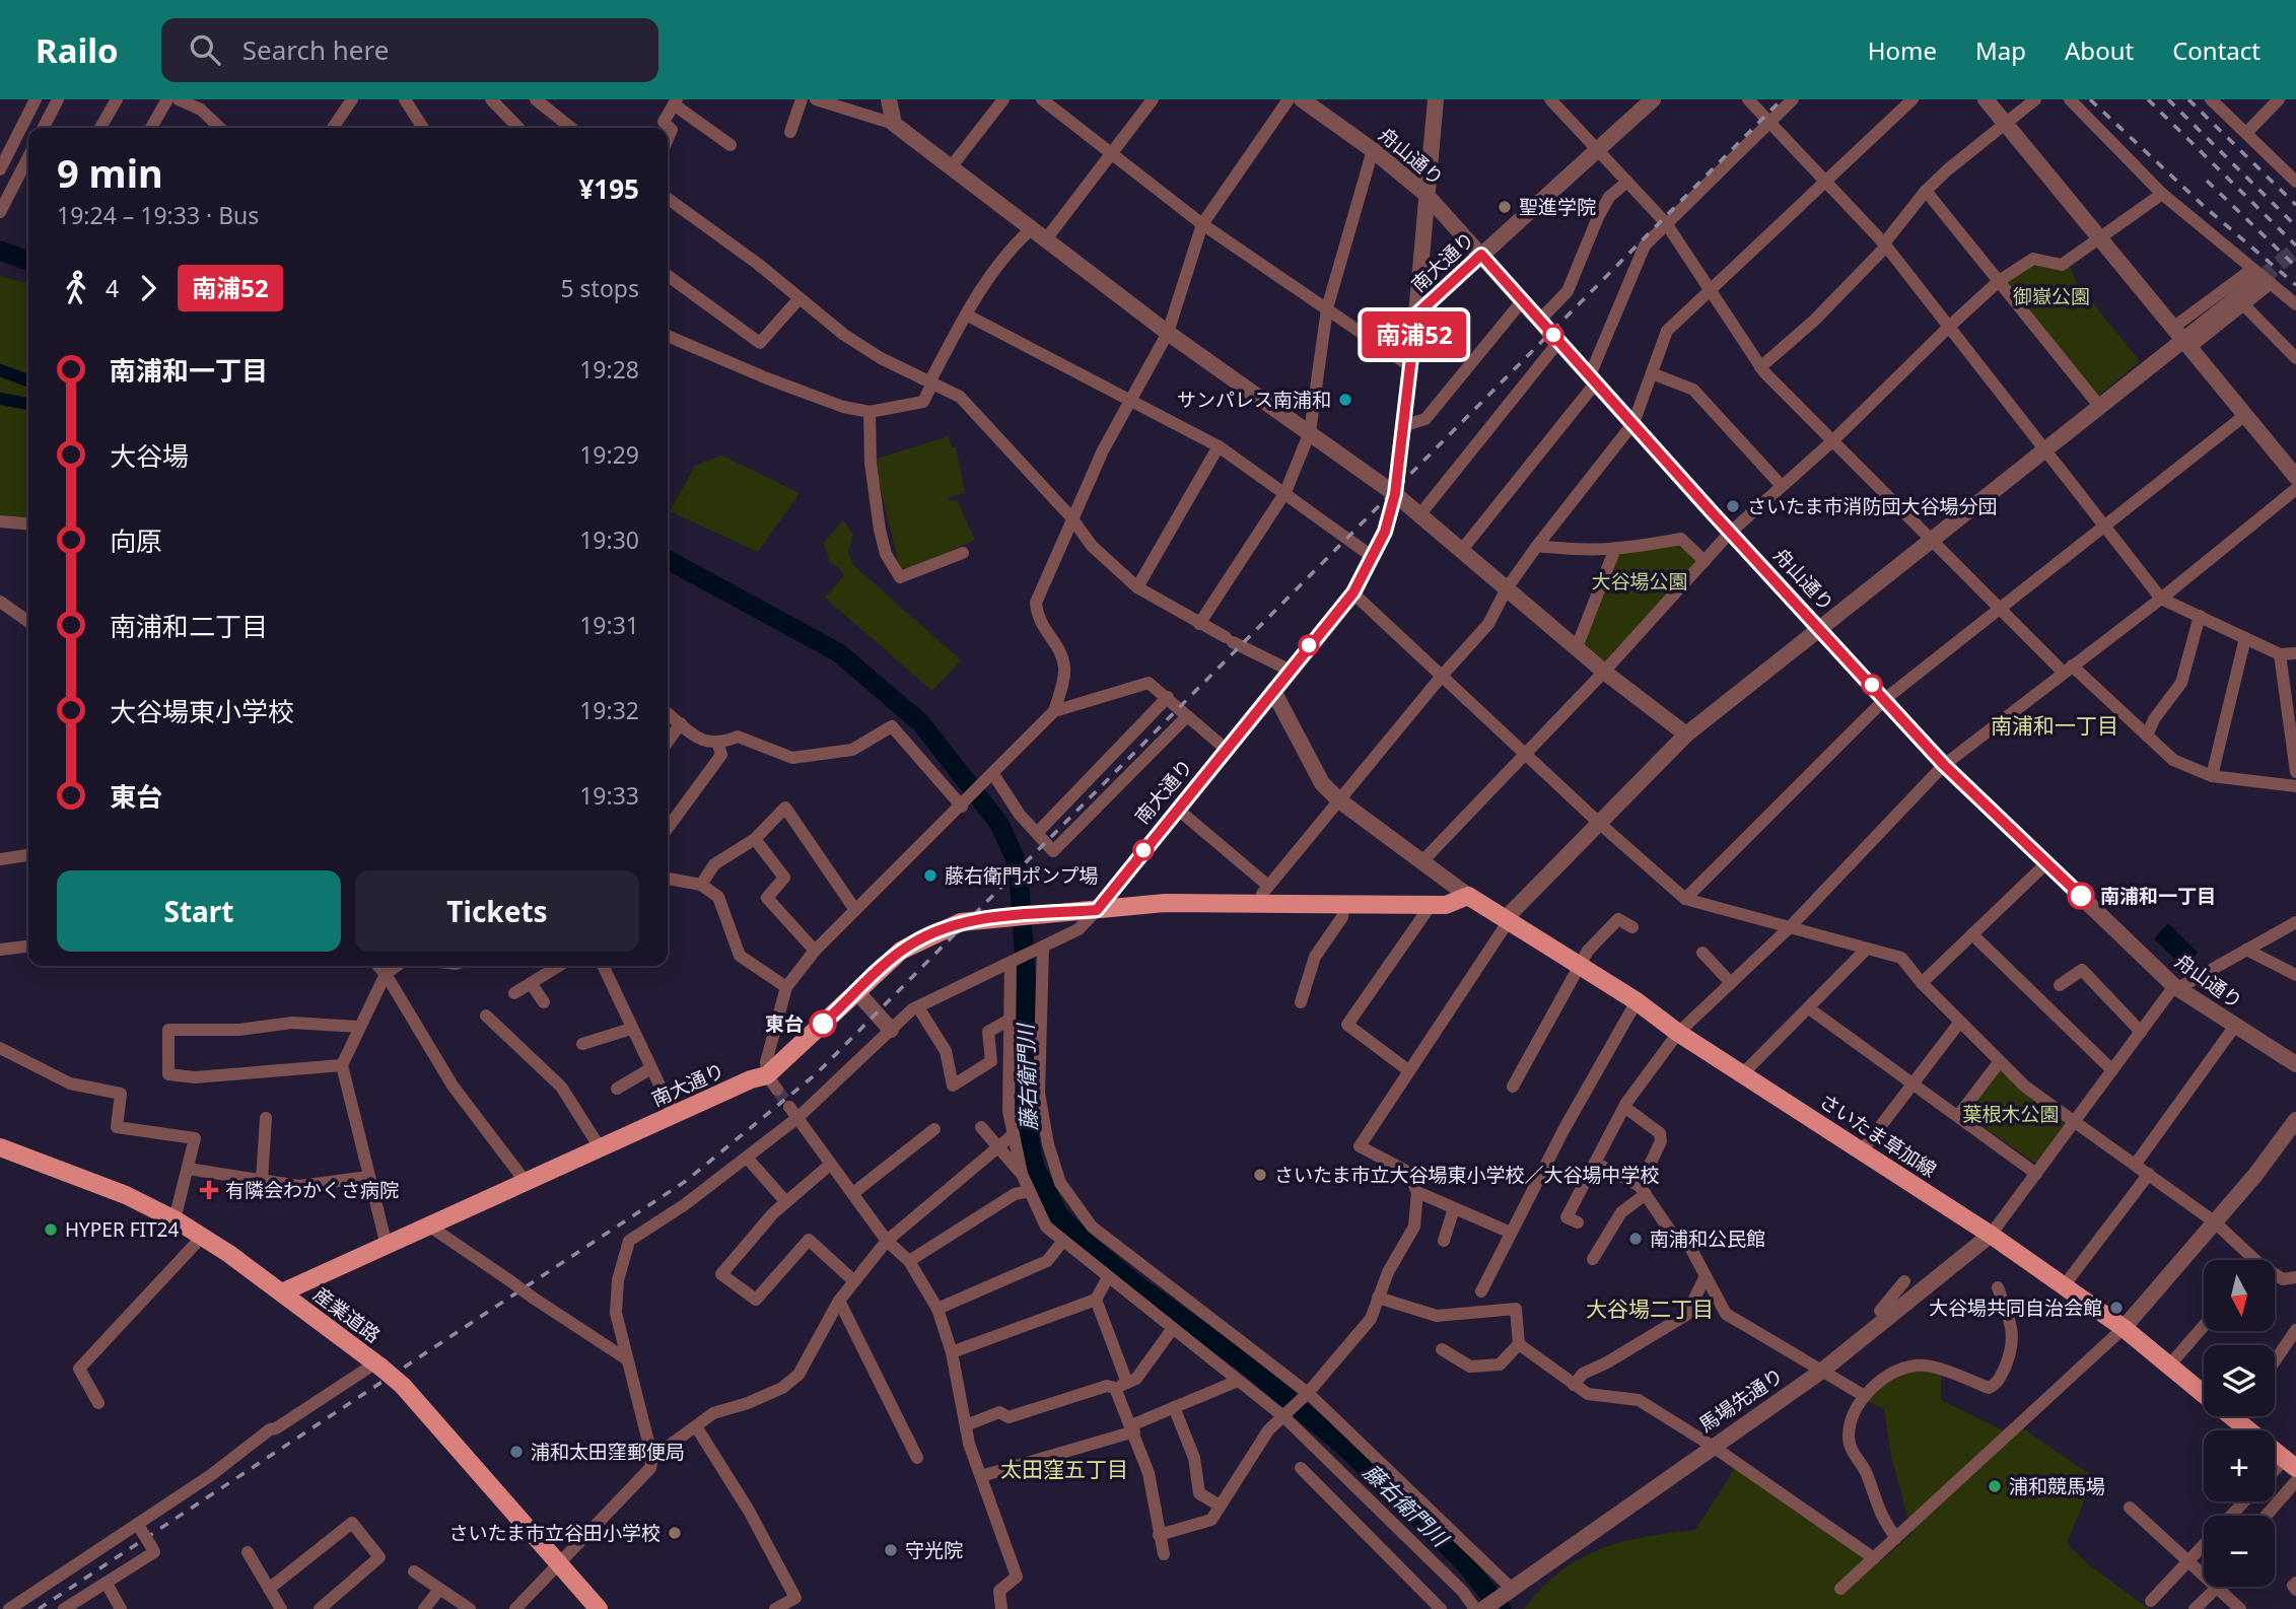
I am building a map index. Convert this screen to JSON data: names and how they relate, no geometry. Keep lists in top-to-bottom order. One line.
{"streets":{"main road":["南大通り","さいたま草加線","産業道路"],"street":["舟山通り","馬場先通り"]},"crossings":[["舟山通り","南大通り"],["南大通り","産業道路"],["さいたま草加線","馬場先通り"]],"districts":["南浦和一丁目","大谷場二丁目","太田窪五丁目"],"water":["藤右衛門川"],"parks":["御嶽公園","大谷場公園","葉根木公園"],"places":{"other":["聖進学院","サンパレス南浦和","さいたま市消防団大谷場分団","藤右衛門ポンプ場","南浦和一丁目","東台","さいたま市立大谷場東小学校／大谷場中学校","HYPER FIT24","南浦和公民館","大谷場共同自治会館","浦和太田窪郵便局","浦和競馬場","さいたま市立谷田小学校","守光院"],"health":["有隣会わかくさ病院"]},"lines":["bus line 南浦52"],"north":"bottom","page":{"header":"Railo","search":"Search here","nav":["Home","Map","About","Contact"],"on_map":"南浦52","heading":["9 min","19:24 – 19:33 · Bus","¥195"],"legs":["4","南浦52","5 stops"],"list":[{"name":"南浦和一丁目","value":"19:28"},{"name":"大谷場","value":"19:29"},{"name":"向原","value":"19:30"},{"name":"南浦和二丁目","value":"19:31"},{"name":"大谷場東小学校","value":"19:32"},{"name":"東台","value":"19:33"}],"buttons":["Start","Tickets"],"map_buttons":["+","−"]}}
